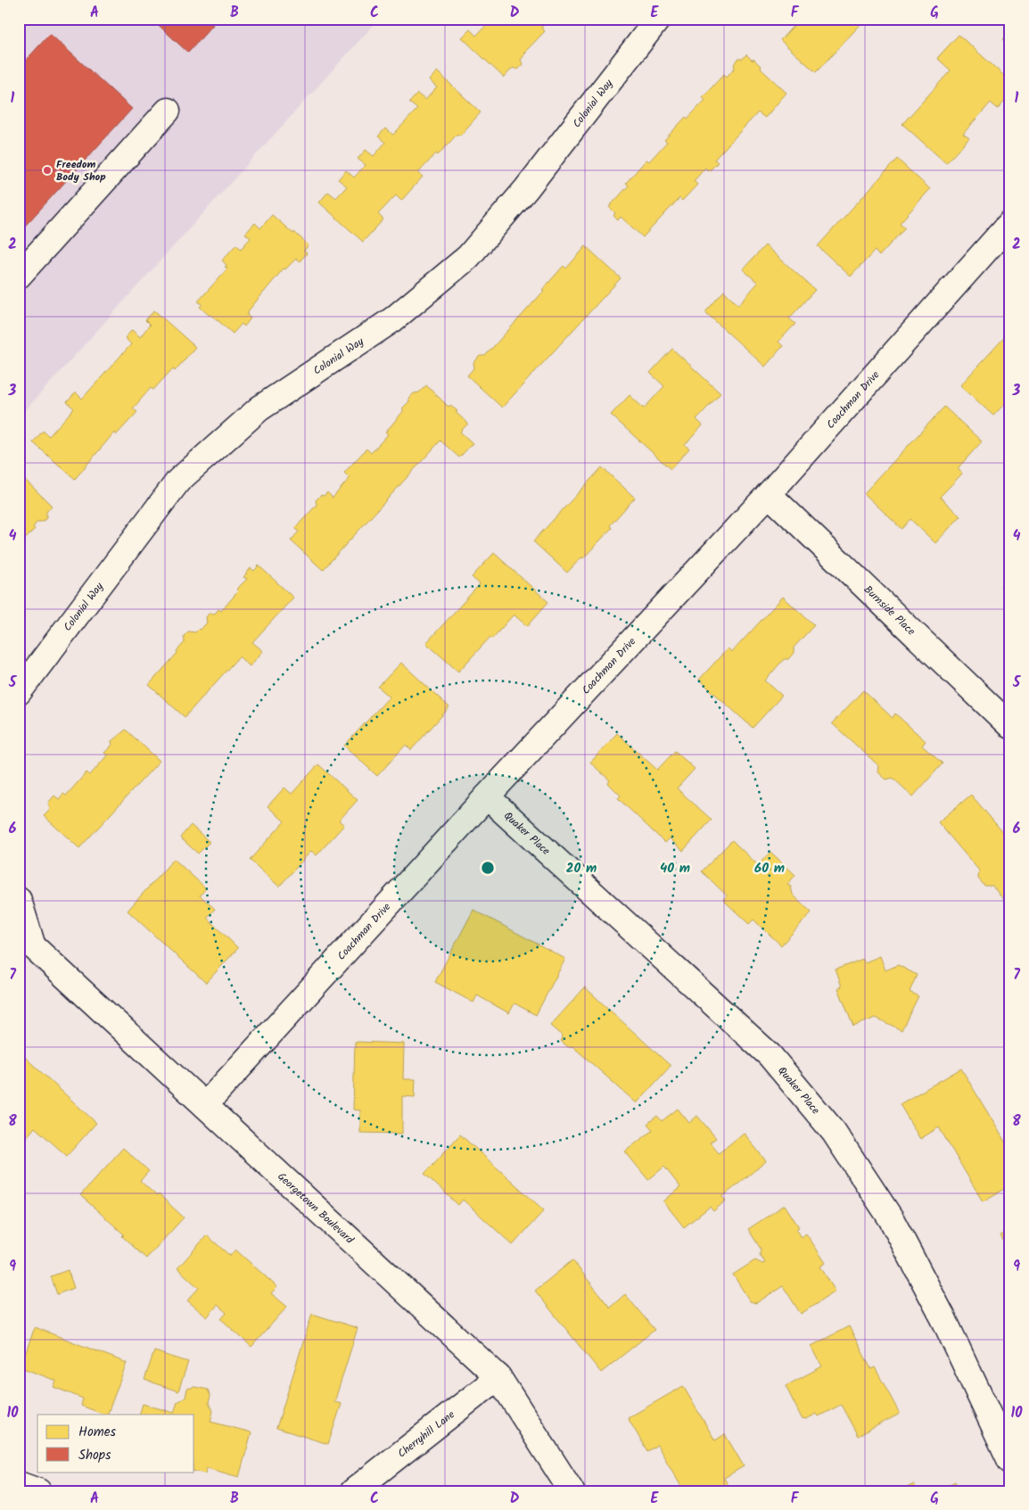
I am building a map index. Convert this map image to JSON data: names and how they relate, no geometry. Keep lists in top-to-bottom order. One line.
{"streets":{"street":["Colonial Way","Coachman Drive","Burnside Place","Quaker Place","Georgetown Boulevard","Cherryhill Lane"]},"crossings":[["Coachman Drive","Burnside Place"],["Coachman Drive","Quaker Place"],["Coachman Drive","Georgetown Boulevard"],["Georgetown Boulevard","Cherryhill Lane"]],"places":["Freedom Body Shop"],"legend":["Homes","Shops"],"grid":{"columns":["A","B","C","D","E","F","G"],"rows":["1","2","3","4","5","6","7","8","9","10"]},"rings":["20 m","40 m","60 m"]}
